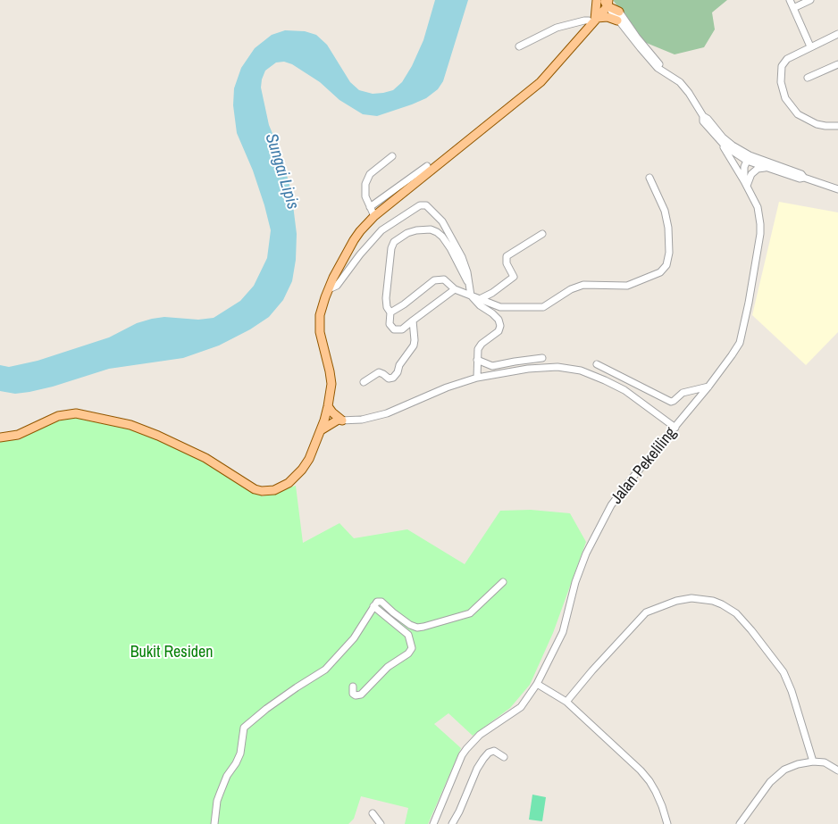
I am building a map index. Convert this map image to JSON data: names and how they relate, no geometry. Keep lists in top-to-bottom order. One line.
{"streets":{"street":["Jalan Pekeliling"]},"water":["Sungai Lipis"],"parks":["Bukit Residen"]}
